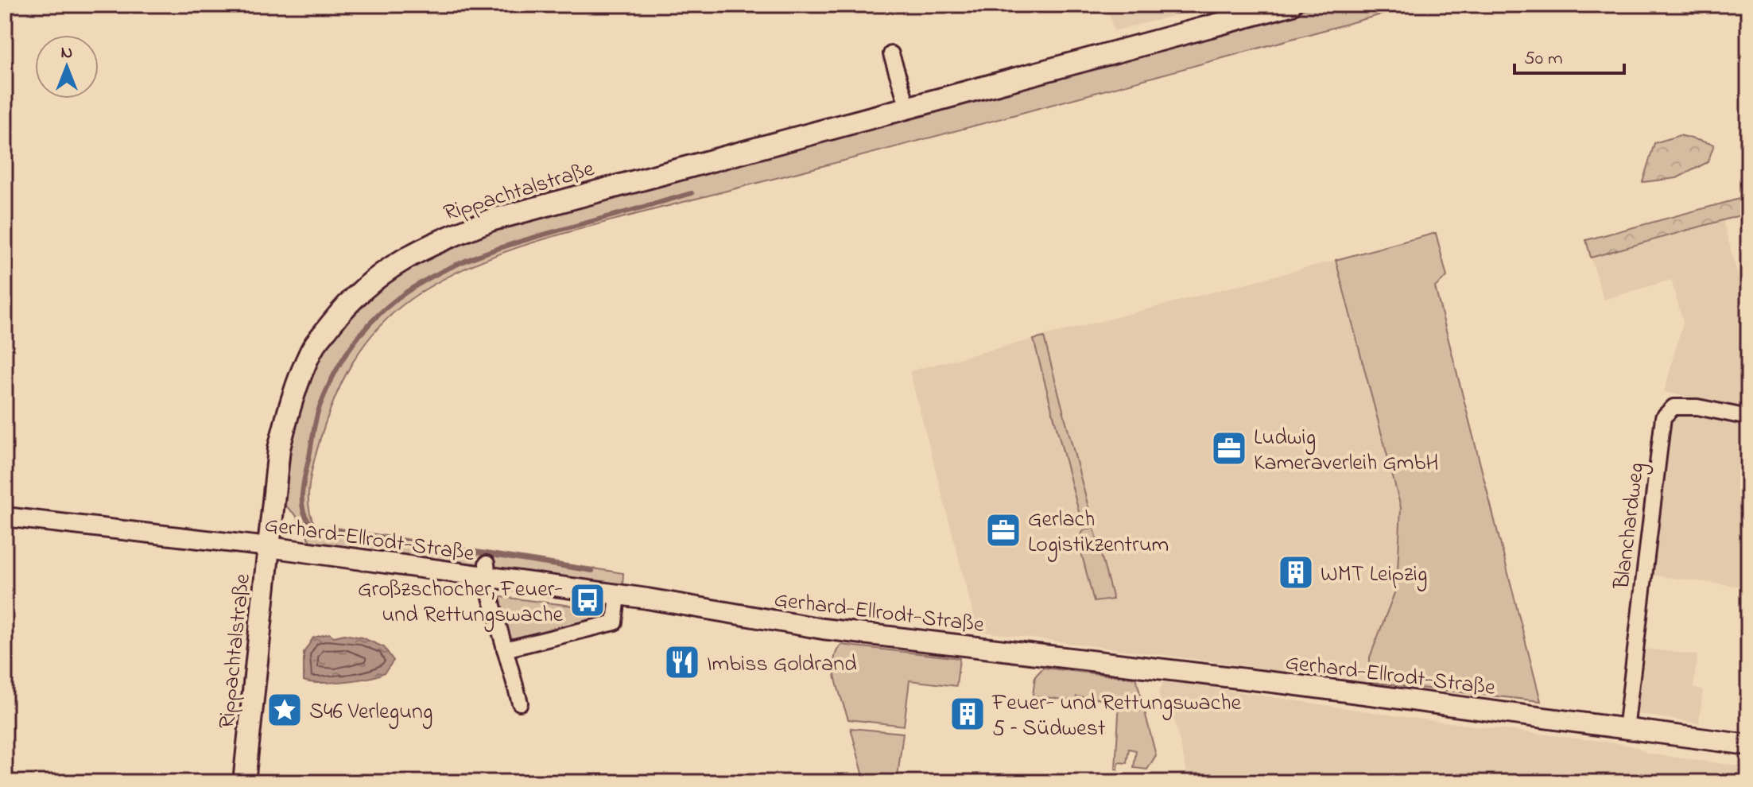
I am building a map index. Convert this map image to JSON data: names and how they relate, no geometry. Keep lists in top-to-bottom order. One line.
{"streets":{"main road":["Rippachtalstraße","Gerhard-Ellrodt-Straße"],"street":["Blanchardweg"]},"crossings":[["Rippachtalstraße","Gerhard-Ellrodt-Straße"],["Blanchardweg","Gerhard-Ellrodt-Straße"]],"places":{"office":["Ludwig Kameraverleih GmbH","Gerlach Logistikzentrum"],"building":["WMT Leipzig","Feuer- und Rettungswache 5 – Südwest"],"bus stop":["Großzschocher, Feuer- und Rettungswache"],"restaurant":["Imbiss Goldrand"],"place":["S46 Verlegung"]},"scale_bar":"50 m","north":"top"}
